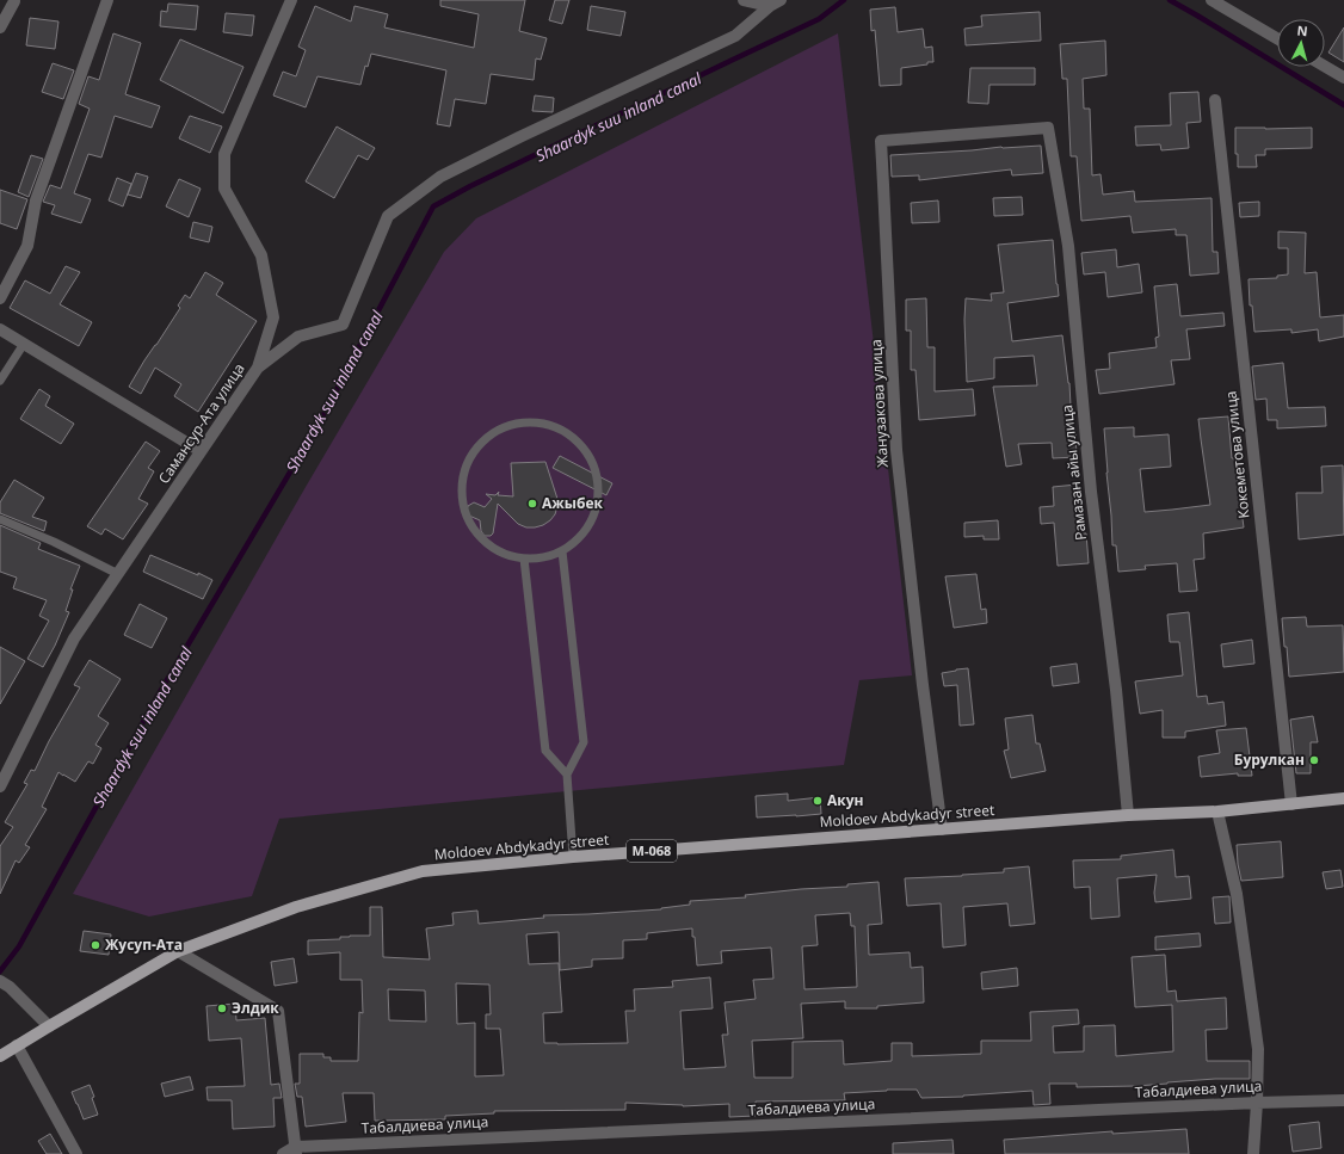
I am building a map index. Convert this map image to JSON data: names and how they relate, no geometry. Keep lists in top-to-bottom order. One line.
{"streets":{"main road":["Moldoev Abdykadyr street","М-068"],"street":["Жанузакова улица","Самансур-Ата улица","Кокеметова улица","Рамазан айы улица","Табалдиева улица"]},"crossings":[["Жанузакова улица","Рамазан айы улица"],["Жанузакова улица","Moldoev Abdykadyr street"],["Кокеметова улица","Moldoev Abdykadyr street"],["Рамазан айы улица","Moldoev Abdykadyr street"]],"water":["Shaardyk suu inland canal"],"places":["Ажыбек","Бурулкан","Акун","Жусуп-Ата","Элдик"],"north":"top"}
